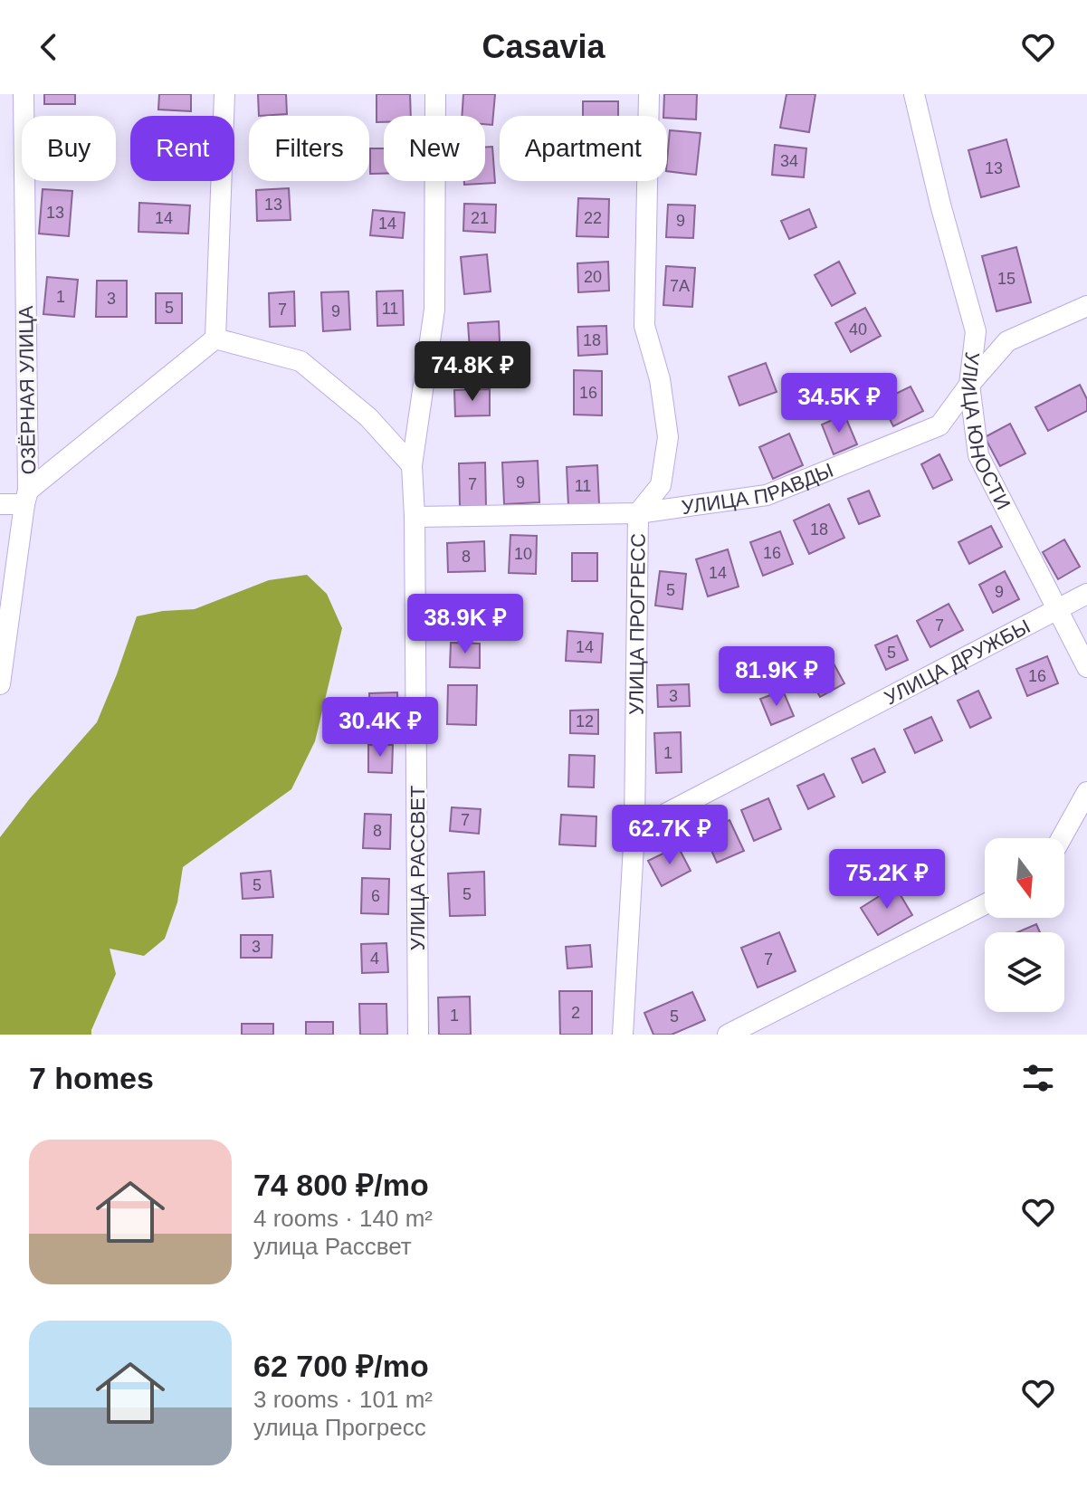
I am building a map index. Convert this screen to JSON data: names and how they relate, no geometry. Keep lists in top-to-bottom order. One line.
{"streets":{"street":["ОЗЁРНАЯ УЛИЦА","УЛИЦА ЮНОСТИ","УЛИЦА ПРАВДЫ","УЛИЦА ПРОГРЕСС","УЛИЦА ДРУЖБЫ","УЛИЦА РАССВЕТ"]},"crossings":[["УЛИЦА ЮНОСТИ","УЛИЦА ПРАВДЫ"],["УЛИЦА ЮНОСТИ","УЛИЦА ДРУЖБЫ"],["УЛИЦА ПРАВДЫ","УЛИЦА ПРОГРЕСС"],["УЛИЦА ПРАВДЫ","УЛИЦА РАССВЕТ"],["УЛИЦА ПРОГРЕСС","УЛИЦА ДРУЖБЫ"]],"house_numbers":["34","13","13","13","14","21","22","9","14","20","15","7А","1","3","5","11","7","9","40","18","16","9","7","11","18","16","10","8","14","5","9","7","14","5","16","3","12","1","7","8","5","5","6","3","4","7","2","1","5"],"north":"bottom","page":{"header":"Casavia","chip":["Buy","Rent","Filters","New","Apartment"],"price":["74.8K ₽","34.5K ₽","38.9K ₽","81.9K ₽","30.4K ₽","62.7K ₽","75.2K ₽"],"heading":"7 homes","list":[{"name":"74 800 ₽/mo","note":"4 rooms · 140 m² · улица Рассвет"},{"name":"62 700 ₽/mo","note":"3 rooms · 101 m² · улица Прогресс"}]}}
